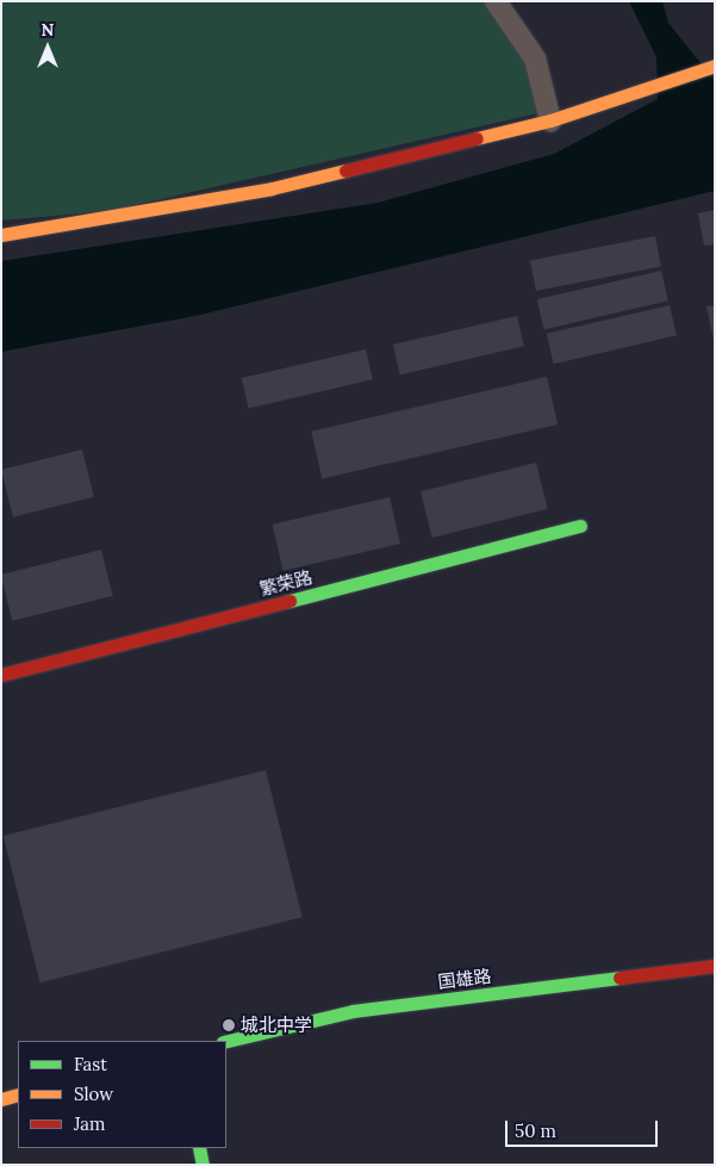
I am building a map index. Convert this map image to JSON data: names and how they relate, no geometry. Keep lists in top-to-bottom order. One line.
{"streets":{"street":["繁荣路","国雄路"]},"places":["城北中学"],"legend":["Fast","Slow","Jam"],"scale_bar":"50 m","north":"top"}
